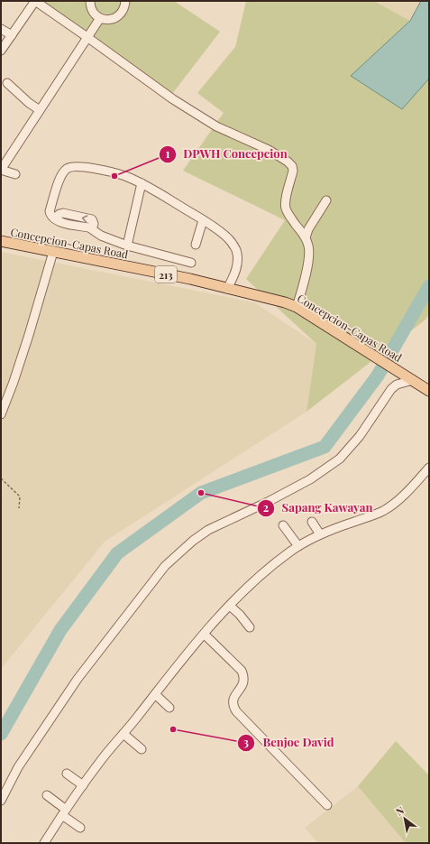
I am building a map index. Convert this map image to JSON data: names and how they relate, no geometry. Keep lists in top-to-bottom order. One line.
{"streets":{"main road":["Concepcion-Capas Road","213"]},"places":["DPWH Concepcion","Sapang Kawayan","Benjoe David"],"north":"top left"}
